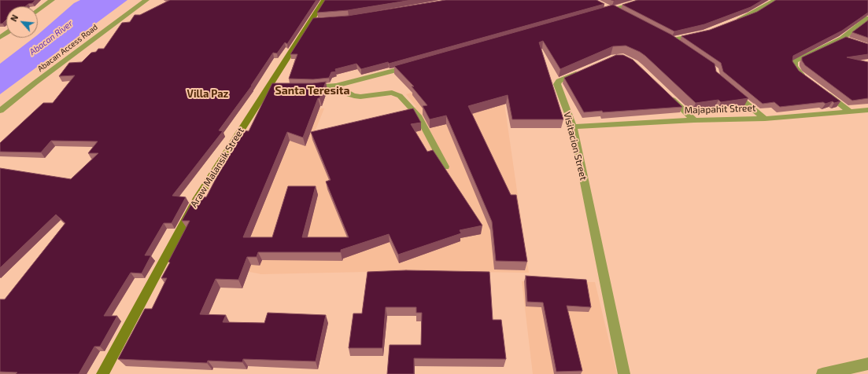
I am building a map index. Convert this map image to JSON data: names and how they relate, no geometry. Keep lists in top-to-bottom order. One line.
{"streets":{"main road":["Araw Malansik Street"],"street":["Abacan Access Road","Majapahit Street","Visitacion Street"]},"crossings":[["Majapahit Street","Visitacion Street"]],"districts":["Santa Teresita","Villa Paz"],"water":["Abacan River"],"north":"top left"}
